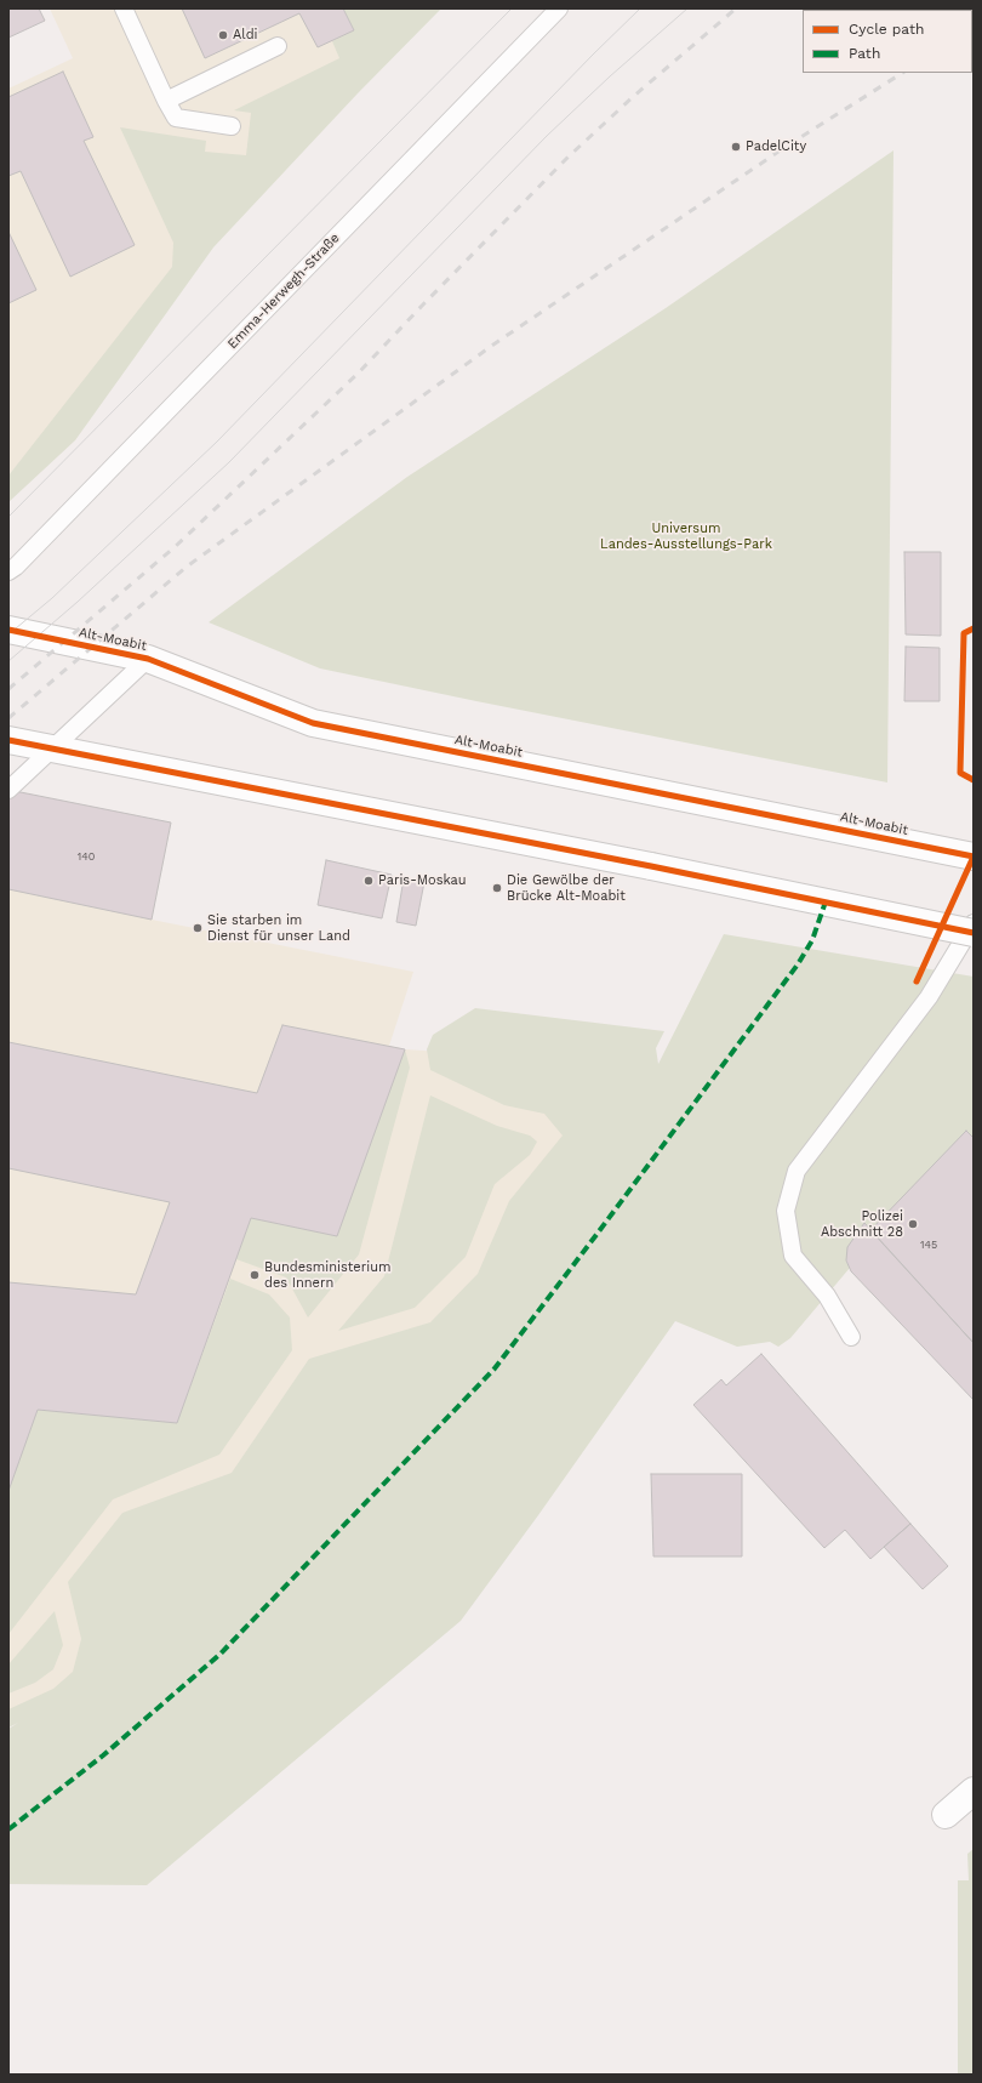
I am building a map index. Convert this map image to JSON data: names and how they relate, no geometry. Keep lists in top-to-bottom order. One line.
{"streets":{"street":["Alt-Moabit"],"lane":["Emma-Herwegh-Straße"]},"parks":["Universum Landes-Ausstellungs-Park"],"places":["Aldi","PadelCity","Paris-Moskau","Die Gewölbe der Brücke Alt-Moabit","Sie starben im Dienst für unser Land","Polizei Abschnitt 28","Bundesministerium des Innern"],"house_numbers":["140","145"],"legend":["Cycle path","Path"]}
